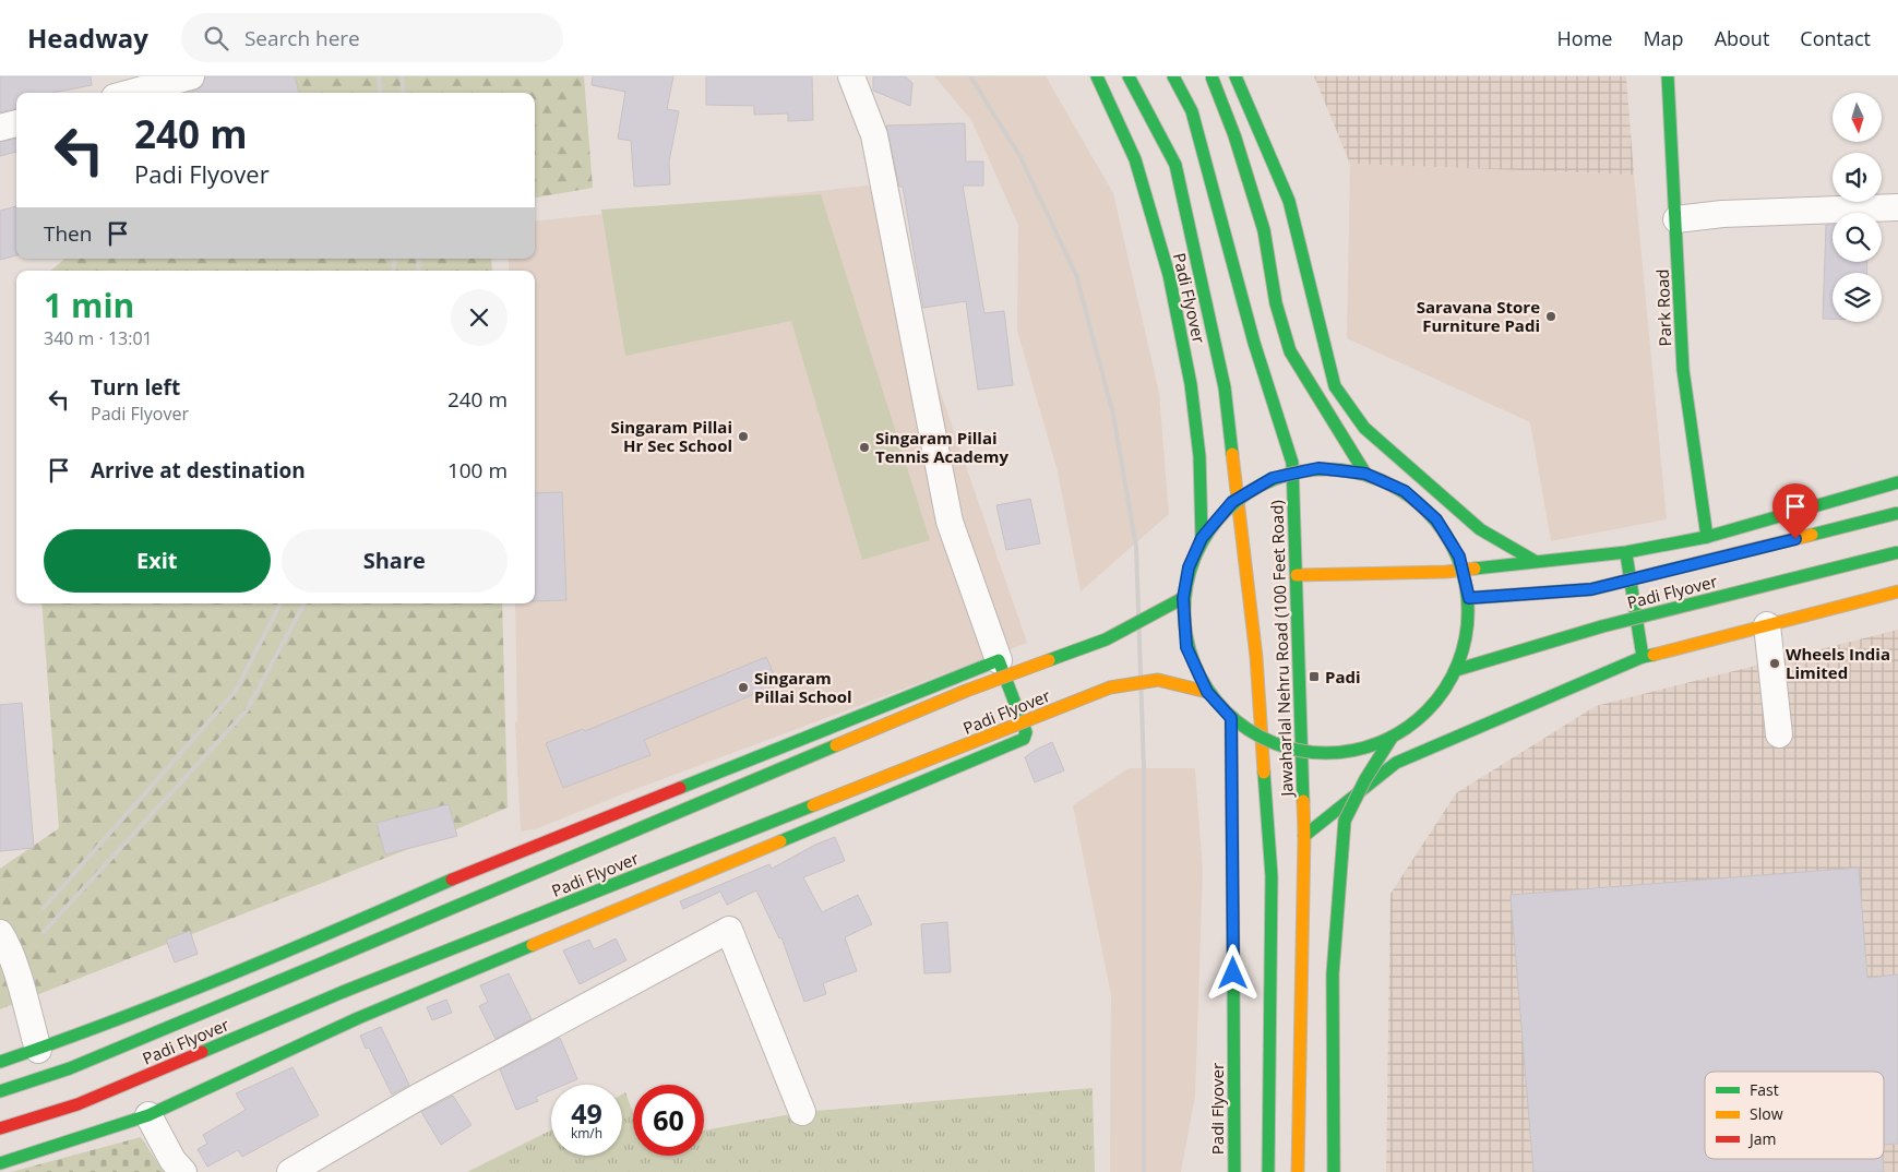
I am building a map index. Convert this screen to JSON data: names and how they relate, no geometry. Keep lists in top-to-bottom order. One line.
{"streets":{"main road":["Padi Flyover","Park Road","Jawaharlal Nehru Road (100 Feet Road)"]},"places":{"other":["Saravana Store Furniture Padi","Singaram Pillai Hr Sec School","Singaram Pillai Tennis Academy","Wheels India Limited","Singaram Pillai School"],"transit":["Padi"]},"legend":["Fast","Slow","Jam"],"north":"bottom","page":{"header":"Headway","search":"Search here","nav":["Home","Map","About","Contact"],"turn":["240 m","Padi Flyover"],"then":"Then","heading":["1 min","340 m · 13:01"],"list":[{"name":"Turn left","note":"Padi Flyover","value":"240 m"},{"name":"Arrive at destination","value":"100 m"}],"buttons":["Exit","Share"],"speed":"49 km/h","limit":"60"}}
